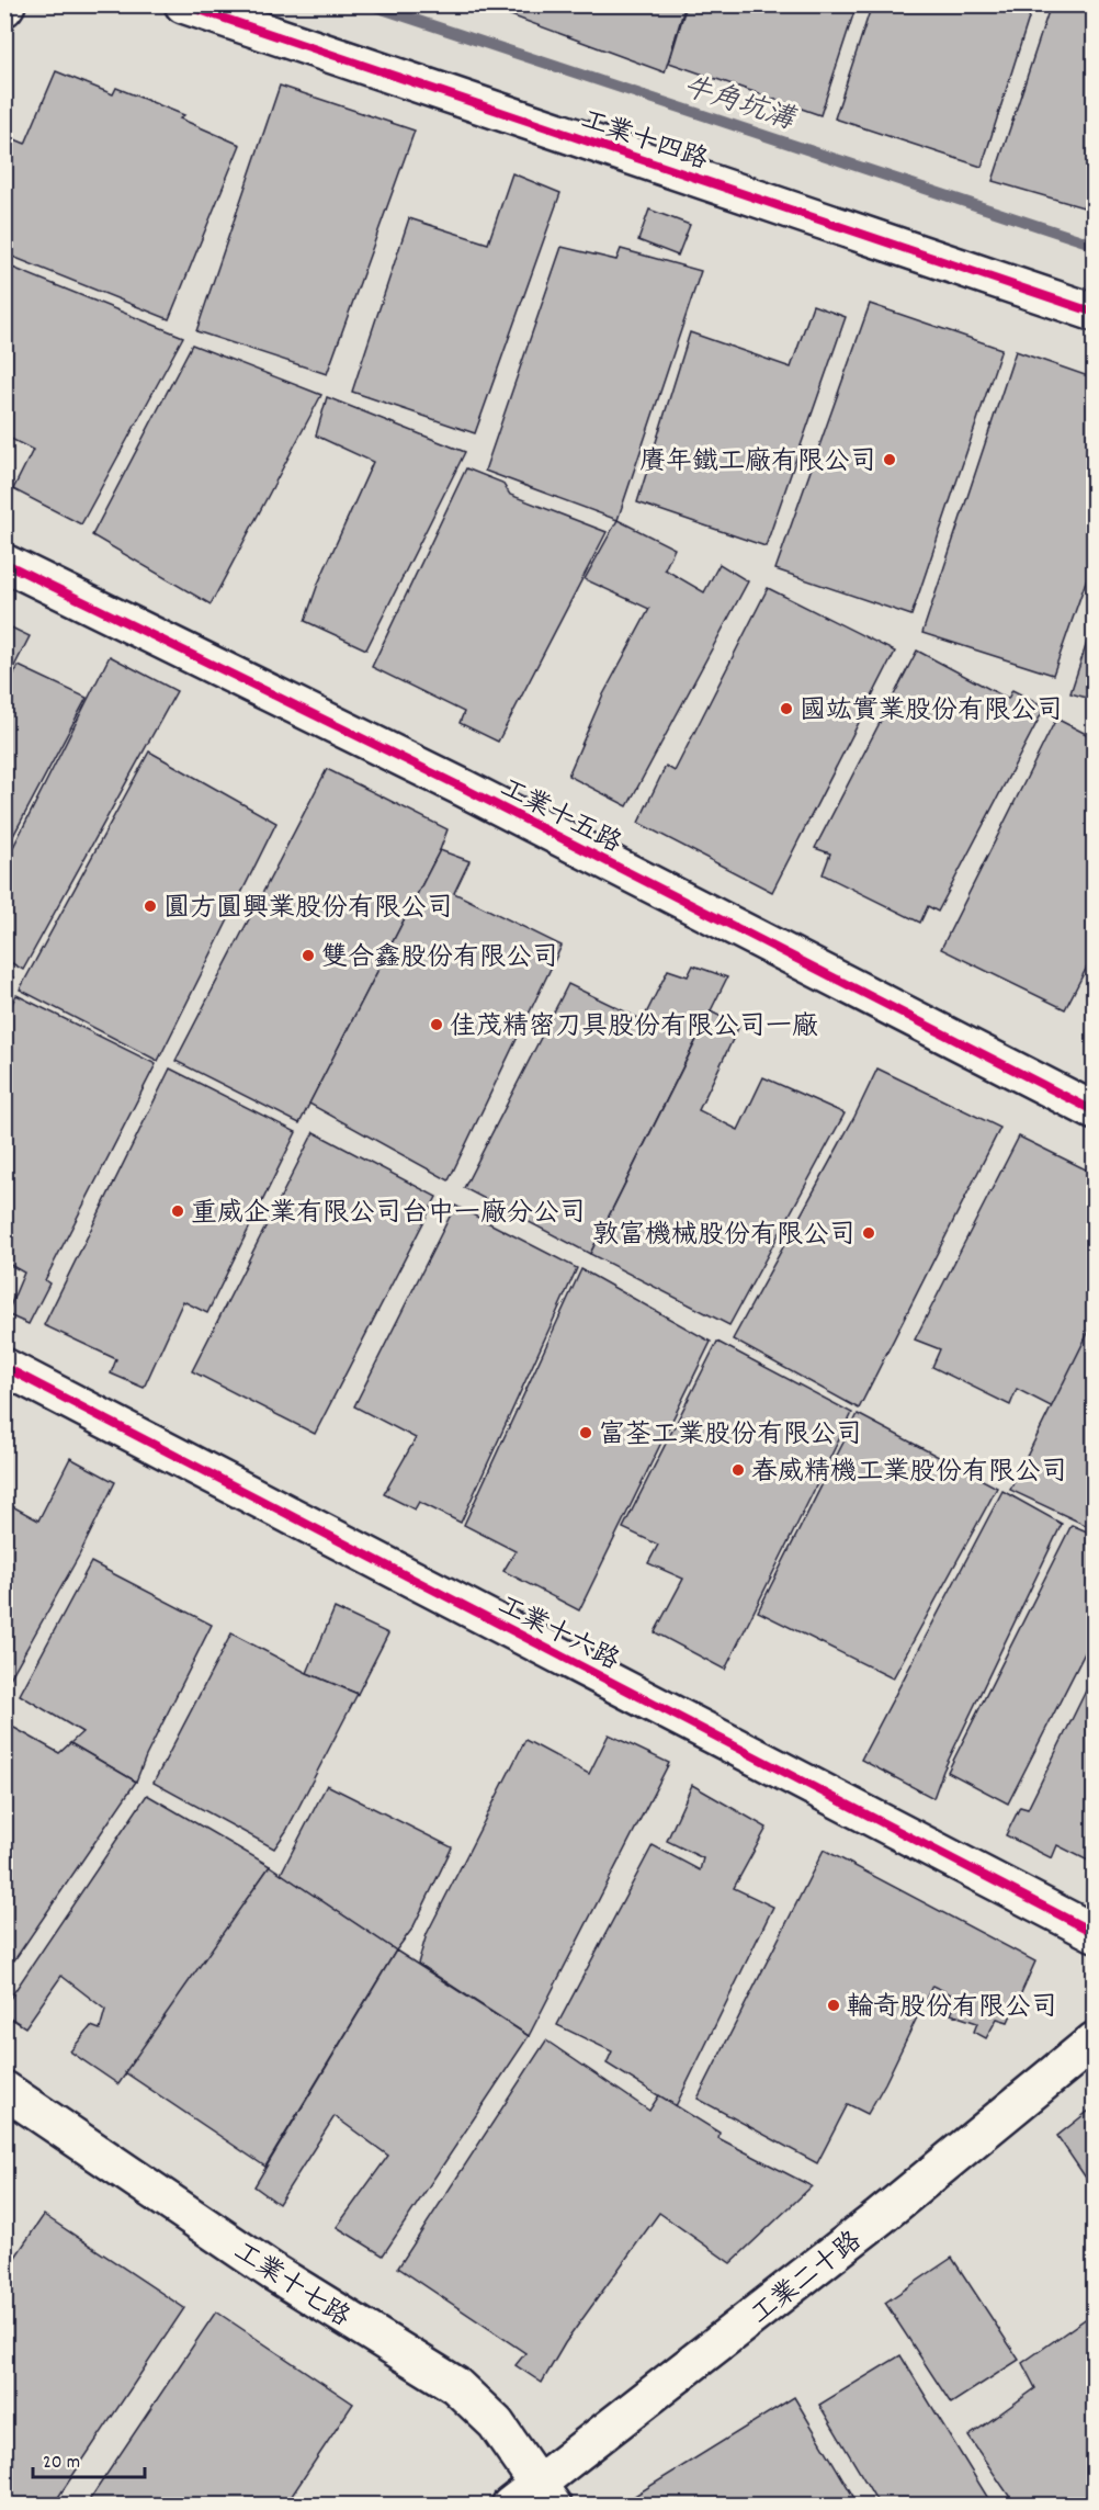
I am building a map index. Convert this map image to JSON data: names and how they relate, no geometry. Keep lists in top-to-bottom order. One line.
{"streets":{"street":["工業十四路","工業十五路","工業十六路","工業二十路","工業十七路"]},"crossings":[["工業二十路","工業十七路"]],"water":["牛角坑溝"],"places":["賡年鐵工廠有限公司","國竑實業股份有限公司","圓方圓興業股份有限公司","雙合鑫股份有限公司","佳茂精密刀具股份有限公司一廠","重威企業有限公司台中一廠分公司","敦富機械股份有限公司","富荃工業股份有限公司","春威精機工業股份有限公司","輪奇股份有限公司"],"scale_bar":"20 m"}
